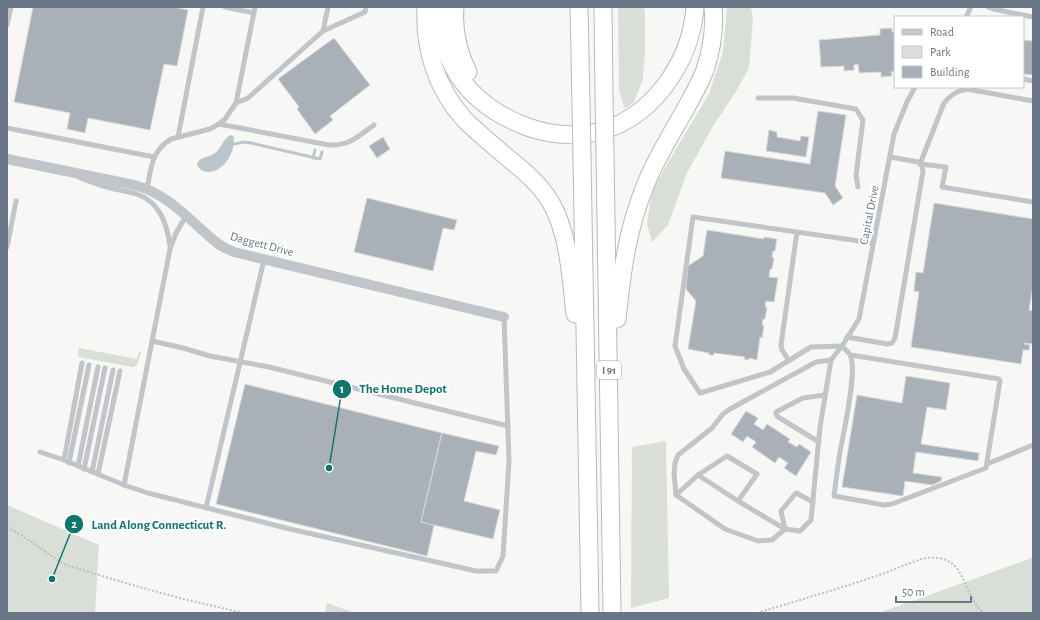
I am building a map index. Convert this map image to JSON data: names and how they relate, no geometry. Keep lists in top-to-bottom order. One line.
{"streets":{"highway":["I 91"],"street":["Daggett Drive"],"lane":["Capital Drive"]},"places":["The Home Depot","Land Along Connecticut R."],"legend":["Road","Park","Building"],"scale_bar":"50 m"}
